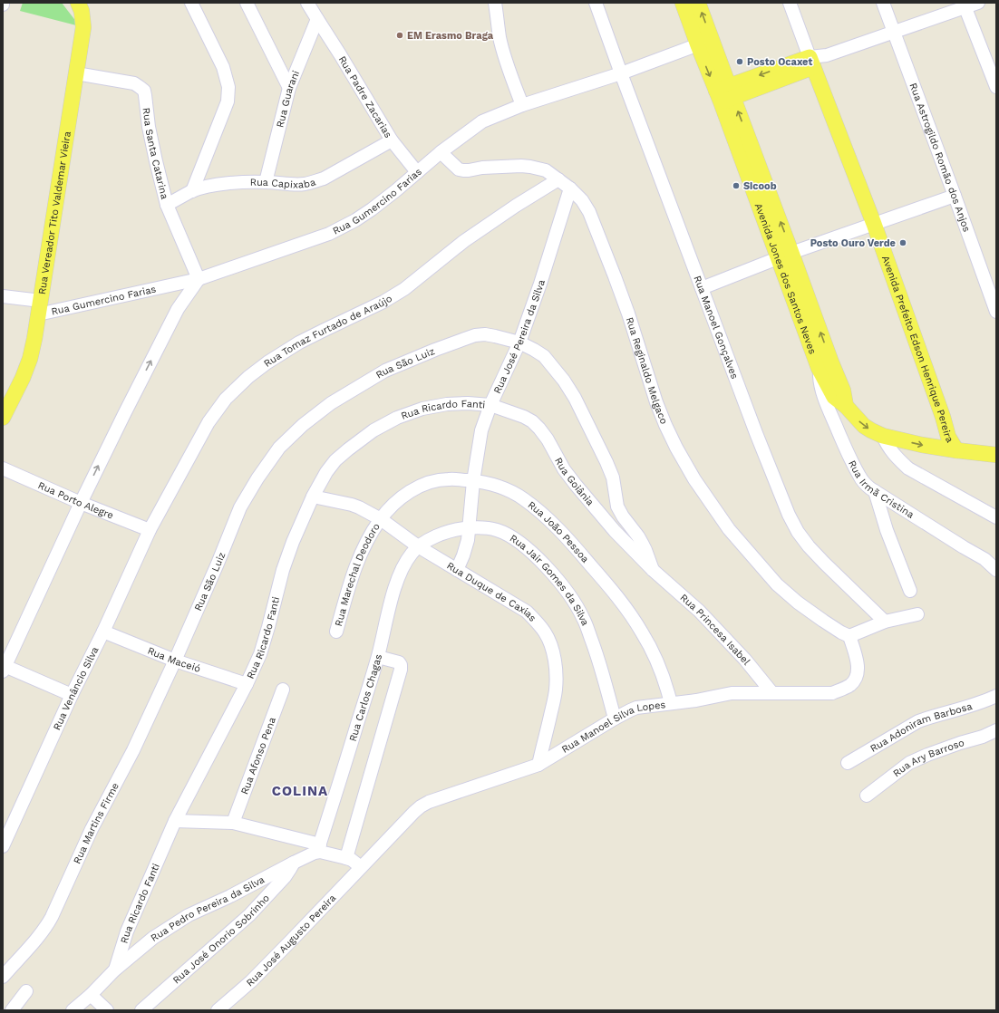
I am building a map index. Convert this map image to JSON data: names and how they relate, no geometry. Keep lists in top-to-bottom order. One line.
{"streets":{"main road":["Rua Vereador Tito Valdemar Vieira","Avenida Jones dos Santos Neves","Avenida Prefeito Edson Henrique Pereira"],"street":["Rua Padre Zacarias","Rua Guarani","Rua Santa Catarina","Rua Astrogildo Romão dos Anjos","Rua Capixaba","Rua Gumercino Farias","Rua Manoel Gonçalves","Rua Tomaz Furtado de Araújo","Rua José Pereira da Silva","Rua São Luiz","Rua Reginaldo Melgaco","Rua Ricardo Fanti","Rua Goiânia","Rua Irmã Cristina","Rua Porto Alegre","Rua João Pessoa","Rua Marechal Deodoro","Rua Jair Gomes da Silva","Rua Duque de Caxias","Rua Princesa Isabel","Rua Maceió","Rua Venâncio Silva","Rua Carlos Chagas","Rua Manoel Silva Lopes","Rua Adoniram Barbosa","Rua Afonso Pena","Rua Ary Barroso","Rua Martins Firme","Rua Pedro Pereira da Silva","Rua José Onorio Sobrinho","Rua José Augusto Pereira"]},"crossings":[["Rua Padre Zacarias","Rua Guarani"],["Rua Padre Zacarias","Rua Capixaba"],["Rua Padre Zacarias","Rua Gumercino Farias"],["Rua Guarani","Rua Capixaba"],["Rua Santa Catarina","Rua Capixaba"],["Rua Santa Catarina","Rua Gumercino Farias"],["Rua Santa Catarina","Rua Vereador Tito Valdemar Vieira"],["Rua Gumercino Farias","Rua Vereador Tito Valdemar Vieira"],["Rua Gumercino Farias","Avenida Jones dos Santos Neves"],["Rua Gumercino Farias","Rua Manoel Gonçalves"],["Rua Gumercino Farias","Rua Reginaldo Melgaco"],["Avenida Jones dos Santos Neves","Avenida Prefeito Edson Henrique Pereira"],["Avenida Jones dos Santos Neves","Rua Irmã Cristina"],["Rua Tomaz Furtado de Araújo","Rua Reginaldo Melgaco"],["Rua Tomaz Furtado de Araújo","Rua Porto Alegre"],["Rua Tomaz Furtado de Araújo","Rua Venâncio Silva"],["Rua José Pereira da Silva","Rua São Luiz"],["Rua José Pereira da Silva","Rua Reginaldo Melgaco"],["Rua José Pereira da Silva","Rua Ricardo Fanti"],["Rua José Pereira da Silva","Rua Goiânia"],["Rua José Pereira da Silva","Rua João Pessoa"],["Rua José Pereira da Silva","Rua Jair Gomes da Silva"],["Rua José Pereira da Silva","Rua Duque de Caxias"],["Rua São Luiz","Rua Goiânia"],["Rua São Luiz","Rua Princesa Isabel"],["Rua São Luiz","Rua Maceió"],["Rua São Luiz","Rua Martins Firme"],["Rua Reginaldo Melgaco","Rua Manoel Silva Lopes"],["Rua Ricardo Fanti","Rua Goiânia"],["Rua Ricardo Fanti","Rua Duque de Caxias"],["Rua Ricardo Fanti","Rua Maceió"],["Rua Ricardo Fanti","Rua Pedro Pereira da Silva"],["Rua Goiânia","Rua Princesa Isabel"],["Rua Porto Alegre","Rua Venâncio Silva"],["Rua João Pessoa","Rua Marechal Deodoro"],["Rua João Pessoa","Rua Duque de Caxias"],["Rua João Pessoa","Rua Manoel Silva Lopes"],["Rua Marechal Deodoro","Rua Duque de Caxias"],["Rua Jair Gomes da Silva","Rua Duque de Caxias"],["Rua Jair Gomes da Silva","Rua Carlos Chagas"],["Rua Jair Gomes da Silva","Rua Manoel Silva Lopes"],["Rua Duque de Caxias","Rua Carlos Chagas"],["Rua Duque de Caxias","Rua Manoel Silva Lopes"],["Rua Princesa Isabel","Rua Manoel Silva Lopes"],["Rua Maceió","Rua Venâncio Silva"],["Rua Maceió","Rua Martins Firme"],["Rua Carlos Chagas","Rua Pedro Pereira da Silva"],["Rua Manoel Silva Lopes","Rua José Augusto Pereira"],["Rua Pedro Pereira da Silva","Rua José Onorio Sobrinho"]],"districts":["COLINA"],"places":["EM Erasmo Braga","Posto Ocaxet","Sicoob","Posto Ouro Verde"]}
